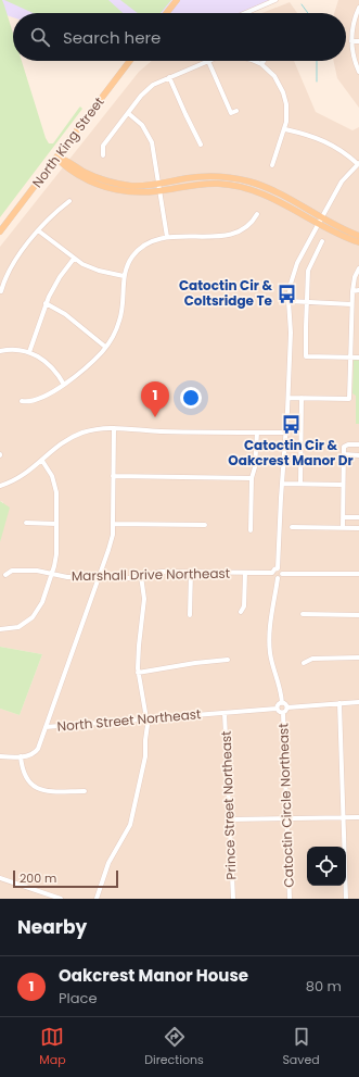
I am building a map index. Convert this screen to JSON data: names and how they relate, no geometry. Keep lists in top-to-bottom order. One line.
{"streets":{"main road":["North King Street"],"street":["Marshall Drive Northeast","North Street Northeast","Prince Street Northeast","Catoctin Circle Northeast"]},"crossings":[["North Street Northeast","Prince Street Northeast"],["North Street Northeast","Catoctin Circle Northeast"]],"places":{"bus stop":["Catoctin Cir & Coltsridge Te","Catoctin Cir & Oakcrest Manor Dr"]},"scale_bar":"200 m","page":{"search":"Search here","pins":"1","scale":"200 m","heading":"Nearby","list":[{"mark":"1","name":"Oakcrest Manor House","note":"Place","value":"80 m"}],"nav":["Map","Directions","Saved"]}}
